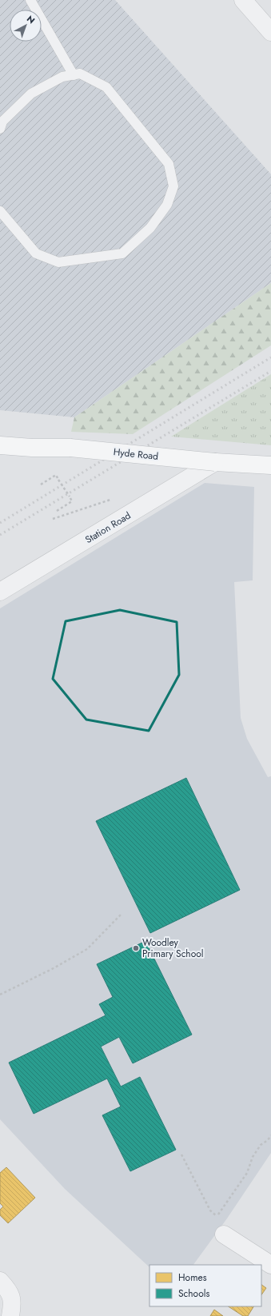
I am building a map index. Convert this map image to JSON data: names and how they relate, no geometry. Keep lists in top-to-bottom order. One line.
{"streets":{"main road":["Hyde Road"],"street":["Station Road"]},"crossings":[["Hyde Road","Station Road"]],"places":["Woodley Primary School"],"legend":["Homes","Schools"],"north":"top right"}
